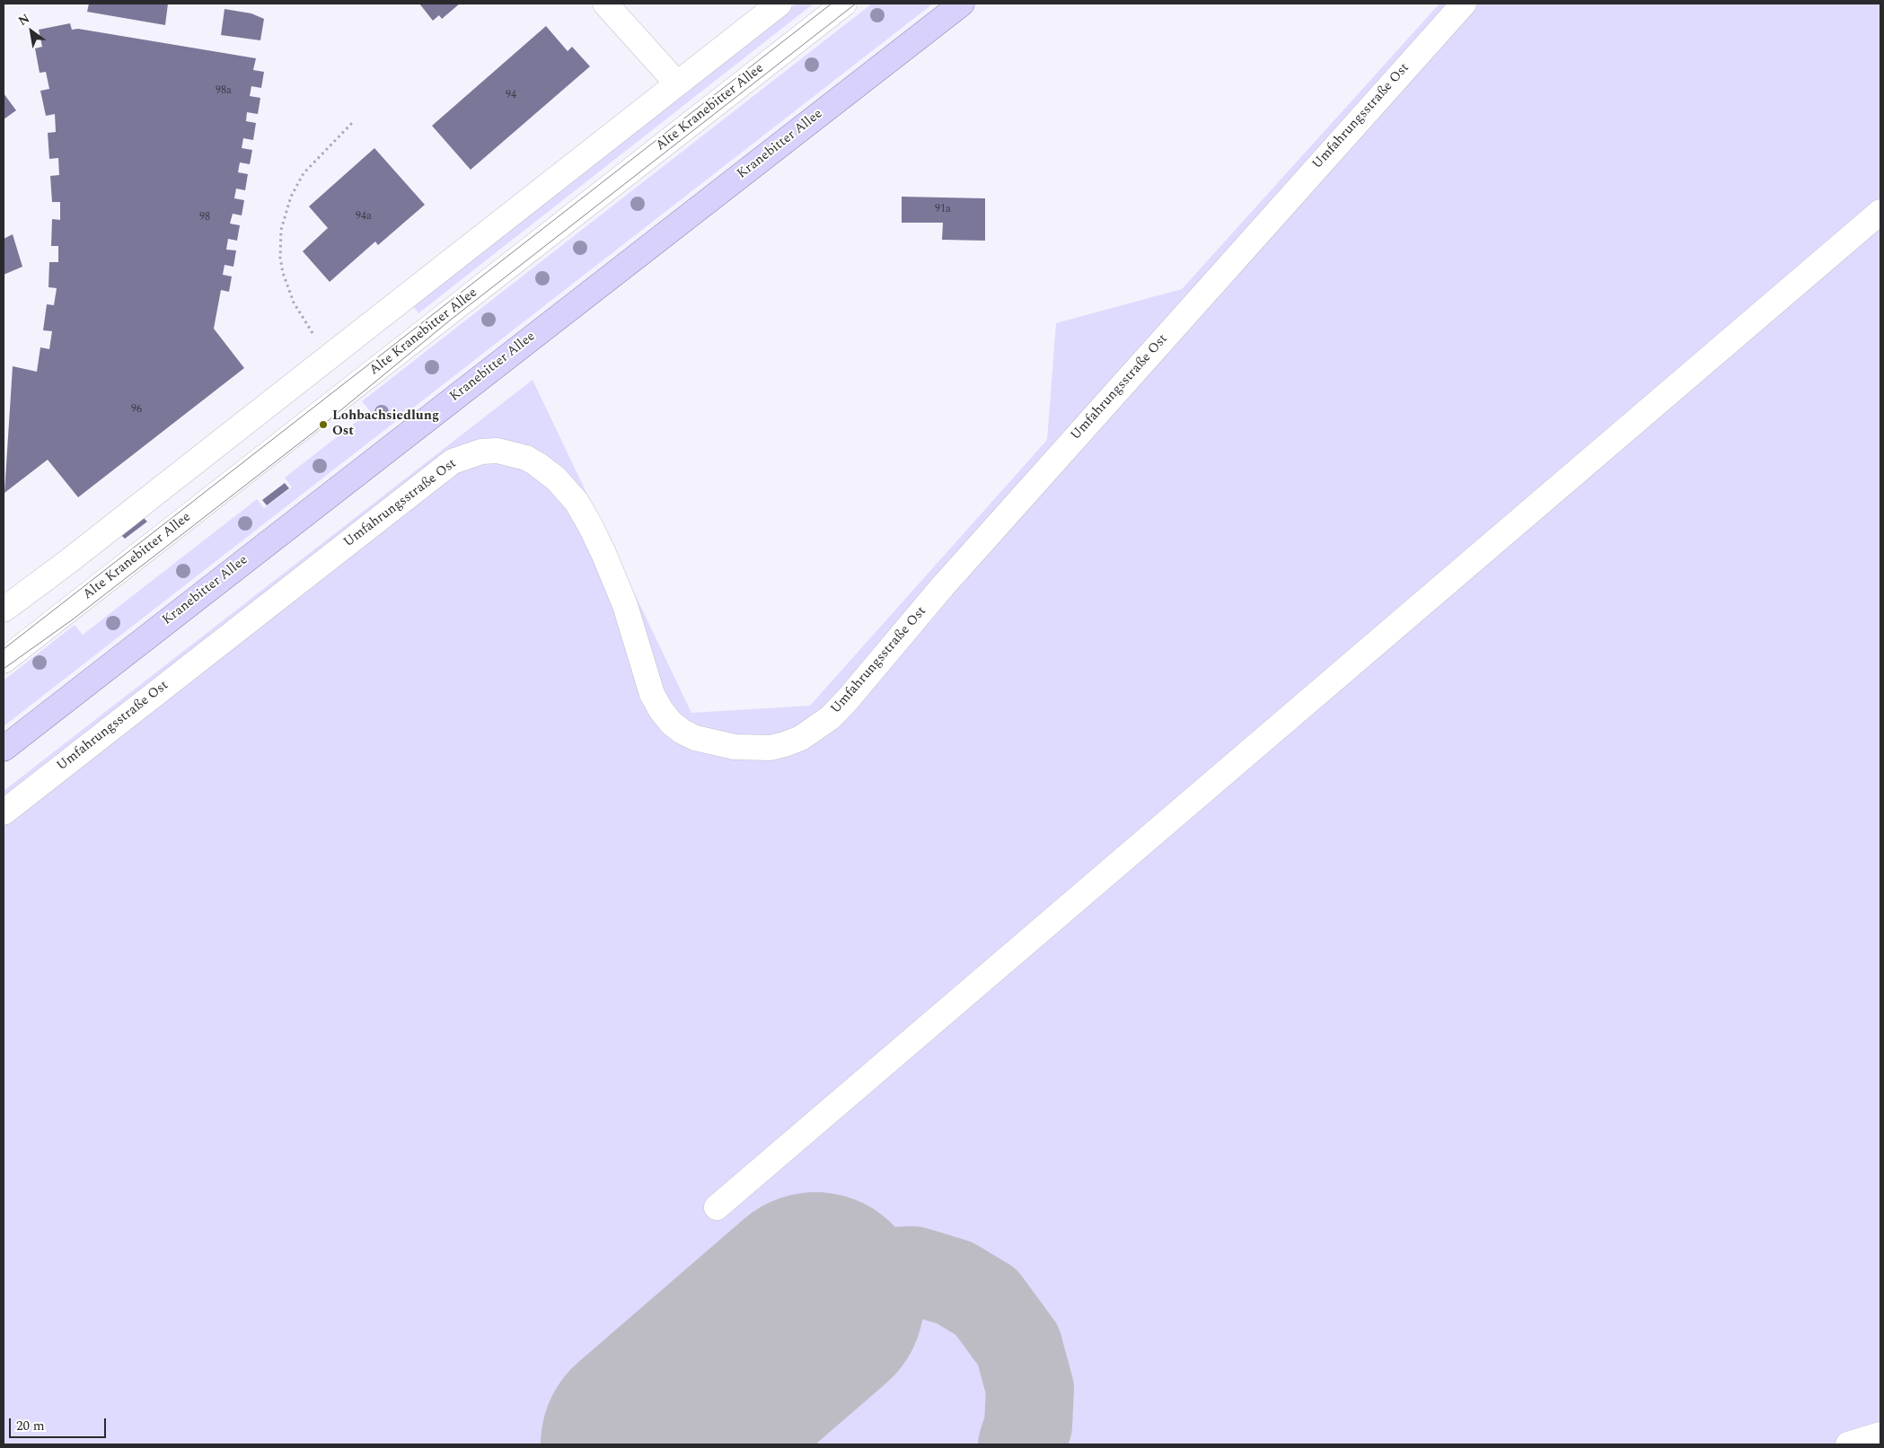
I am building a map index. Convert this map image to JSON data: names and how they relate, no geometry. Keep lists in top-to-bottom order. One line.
{"streets":{"main road":["Kranebitter Allee"],"street":["Alte Kranebitter Allee","Umfahrungsstraße Ost"]},"places":["Lohbachsiedlung Ost"],"house_numbers":["98a","94","91a","94a","98","96"],"scale_bar":"20 m","north":"top left"}
